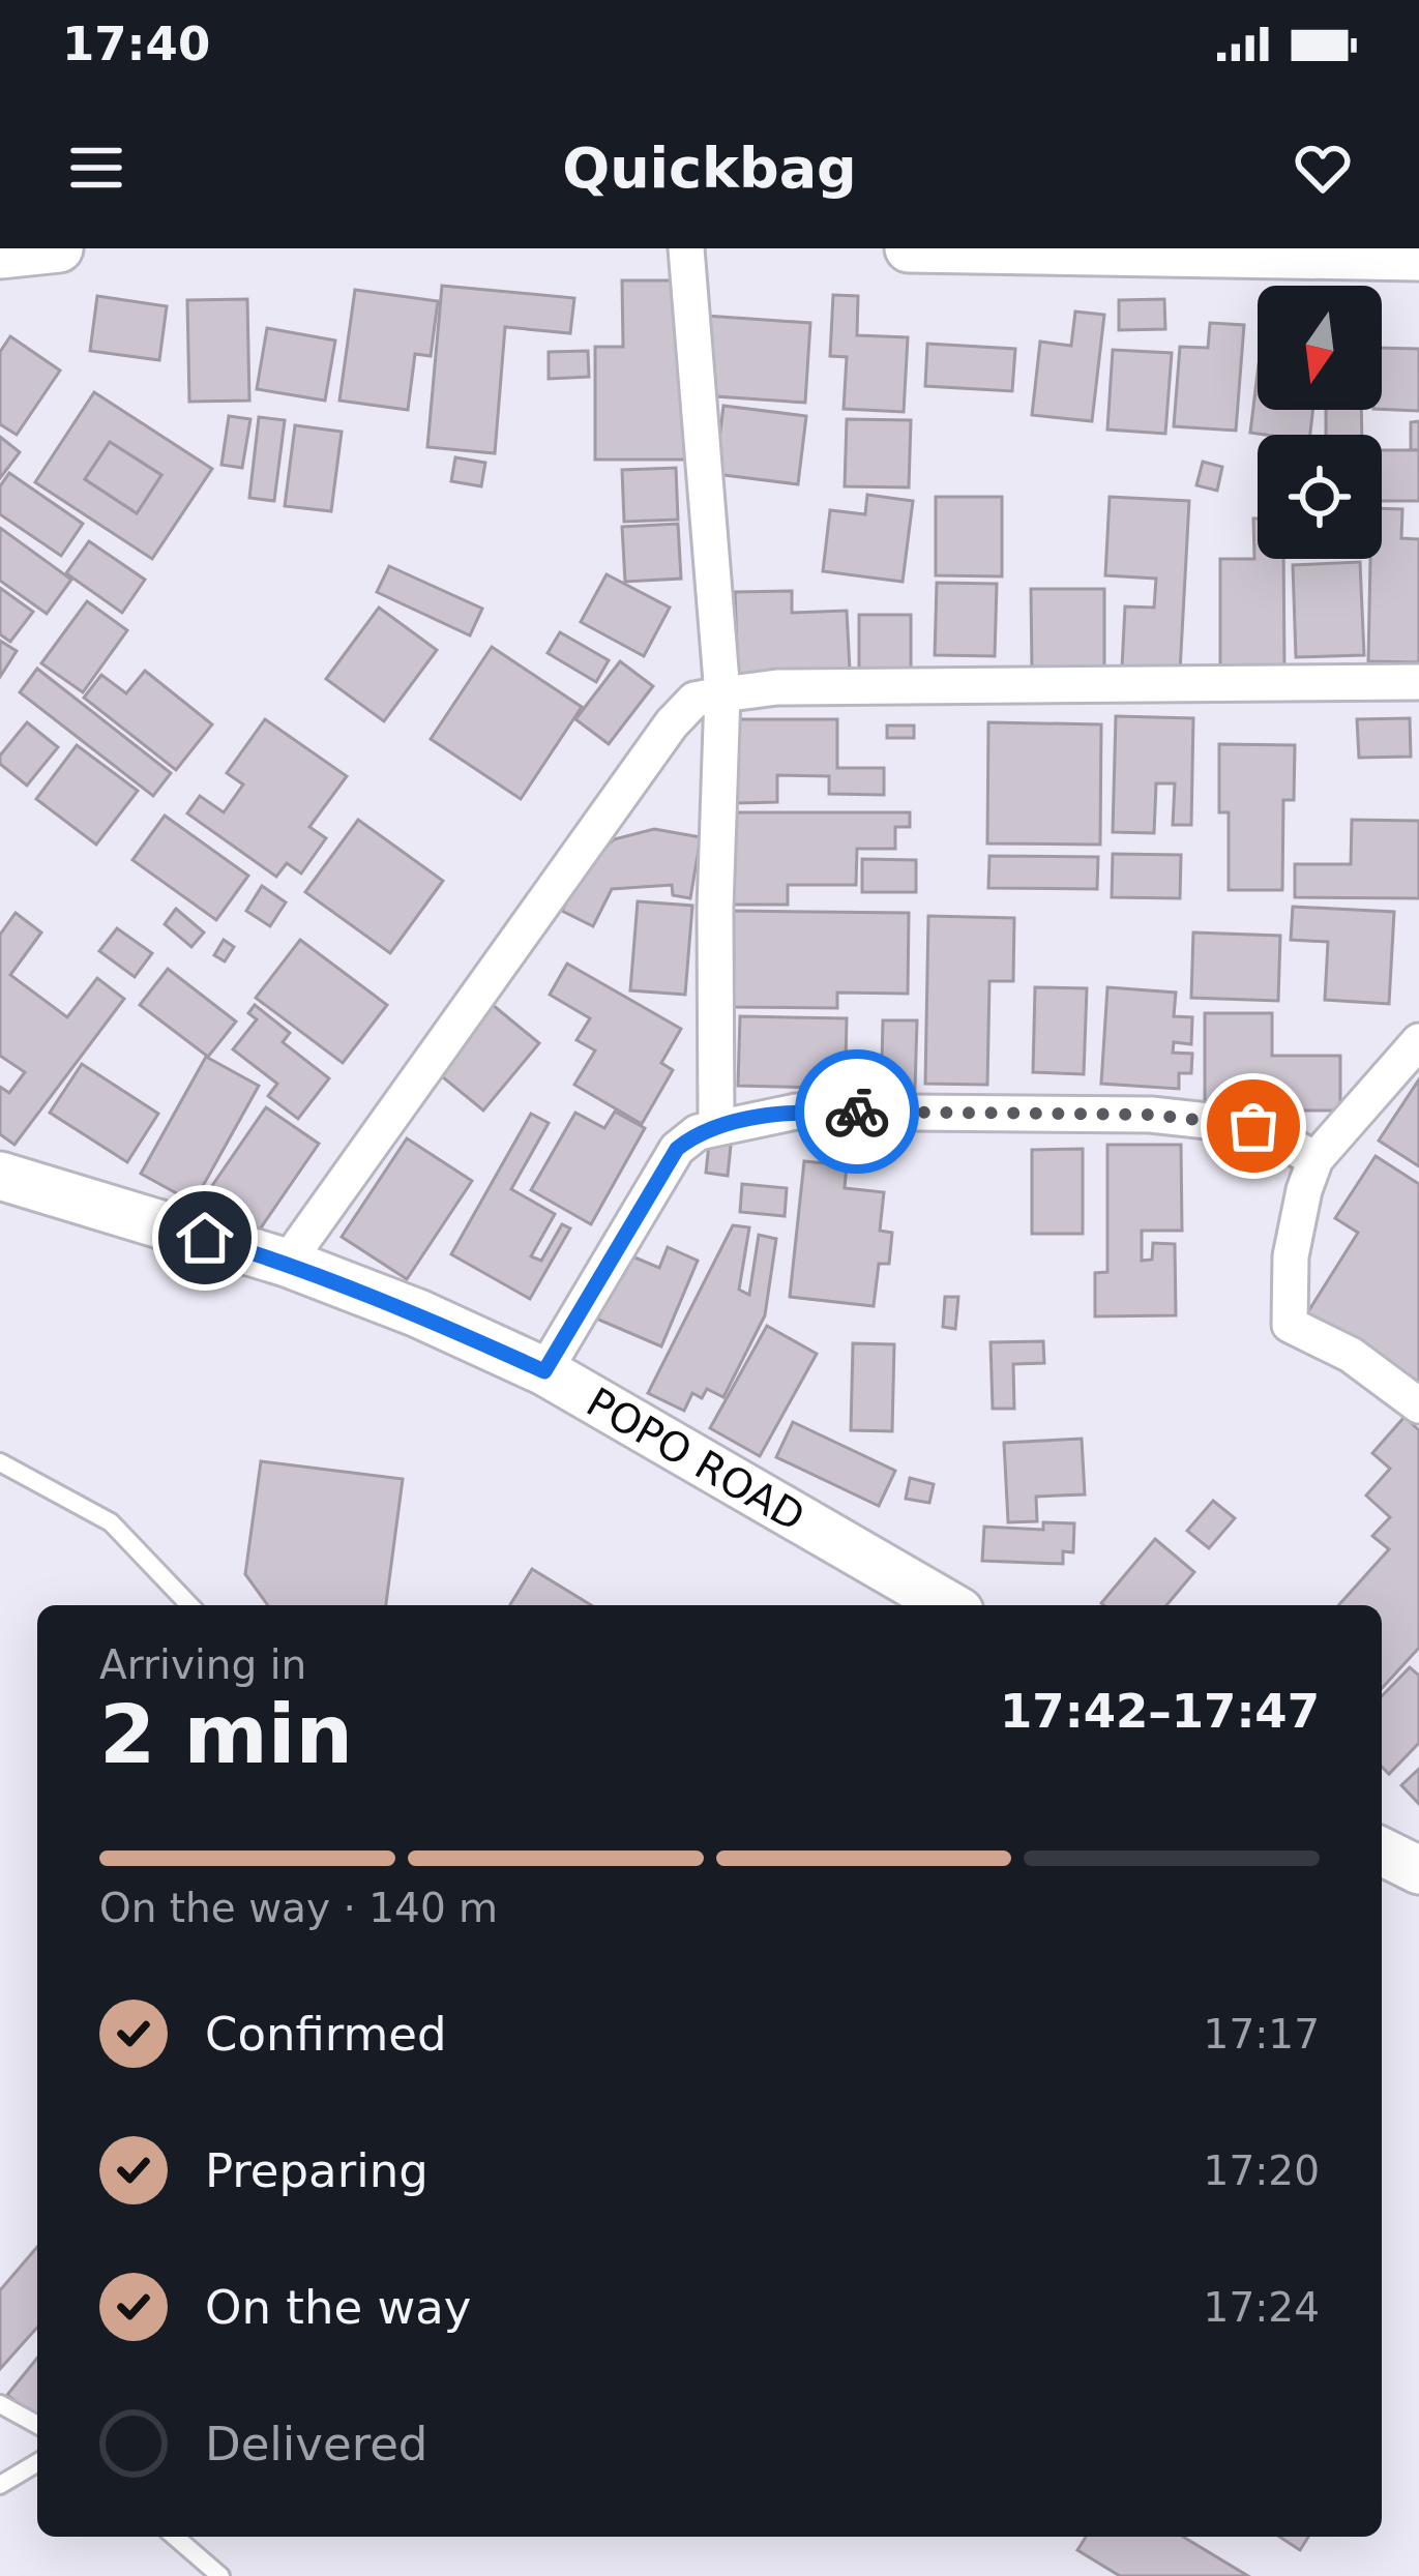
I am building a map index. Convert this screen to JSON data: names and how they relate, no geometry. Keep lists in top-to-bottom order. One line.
{"streets":{"main road":["POPO ROAD"]},"north":"bottom","page":{"status":"17:40","header":"Quickbag","heading":["2 min","Arriving in","17:42–17:47"],"bar":"On the way · 140 m","list":[["Confirmed","17:17"],["Preparing","17:20"],["On the way","17:24"],"Delivered"]}}
